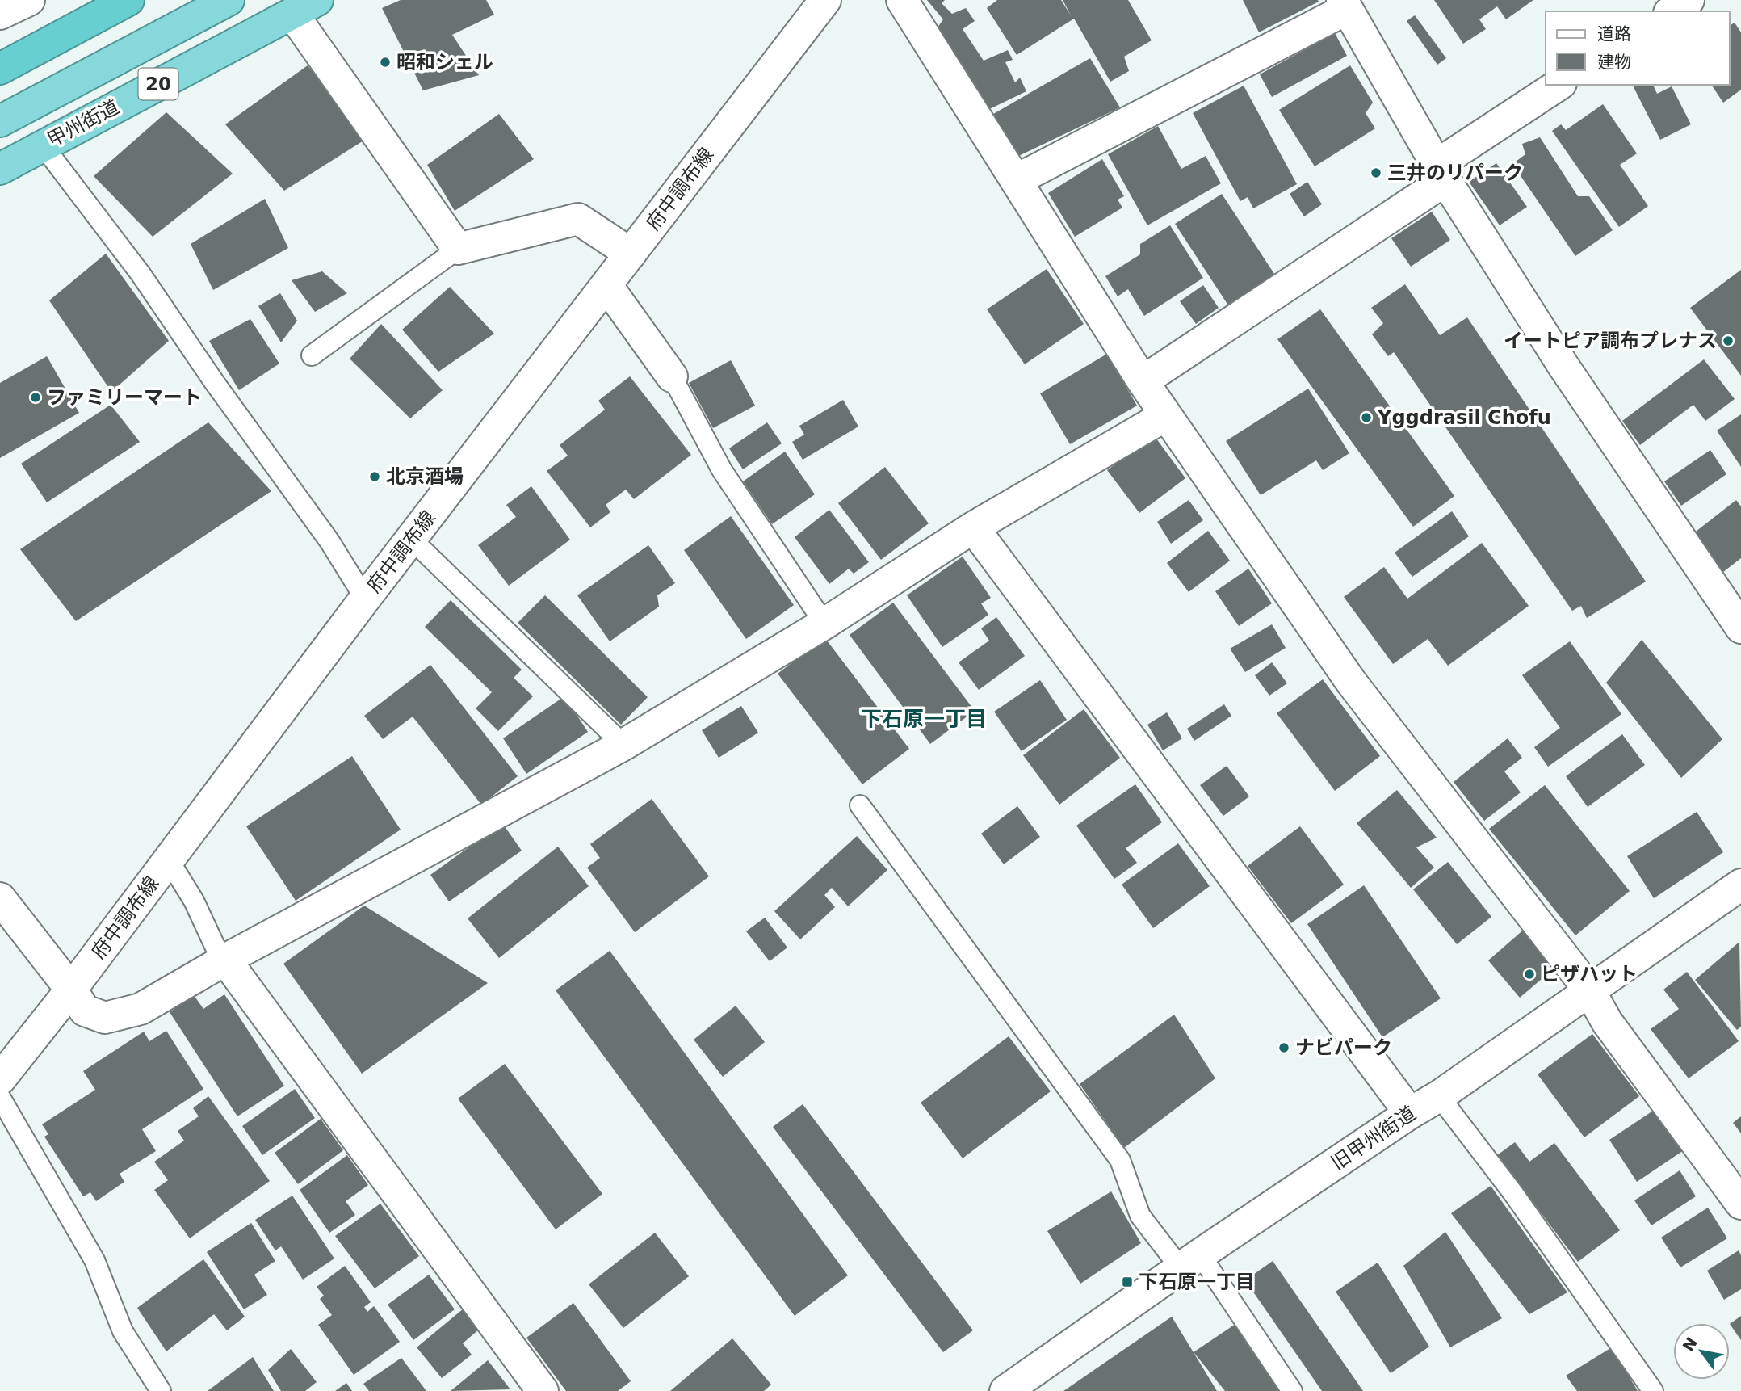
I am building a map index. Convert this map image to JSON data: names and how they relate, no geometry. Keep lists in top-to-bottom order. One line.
{"streets":{"highway":["20","甲州街道"],"street":["府中調布線","旧甲州街道"]},"districts":["下石原一丁目"],"places":{"other":["昭和シェル","三井のリパーク","イートピア調布プレナス","ファミリーマート","Yggdrasil Chofu","北京酒場","ピザハット","ナビパーク"],"transit":["下石原一丁目"]},"legend":["道路","建物"],"north":"top left"}
